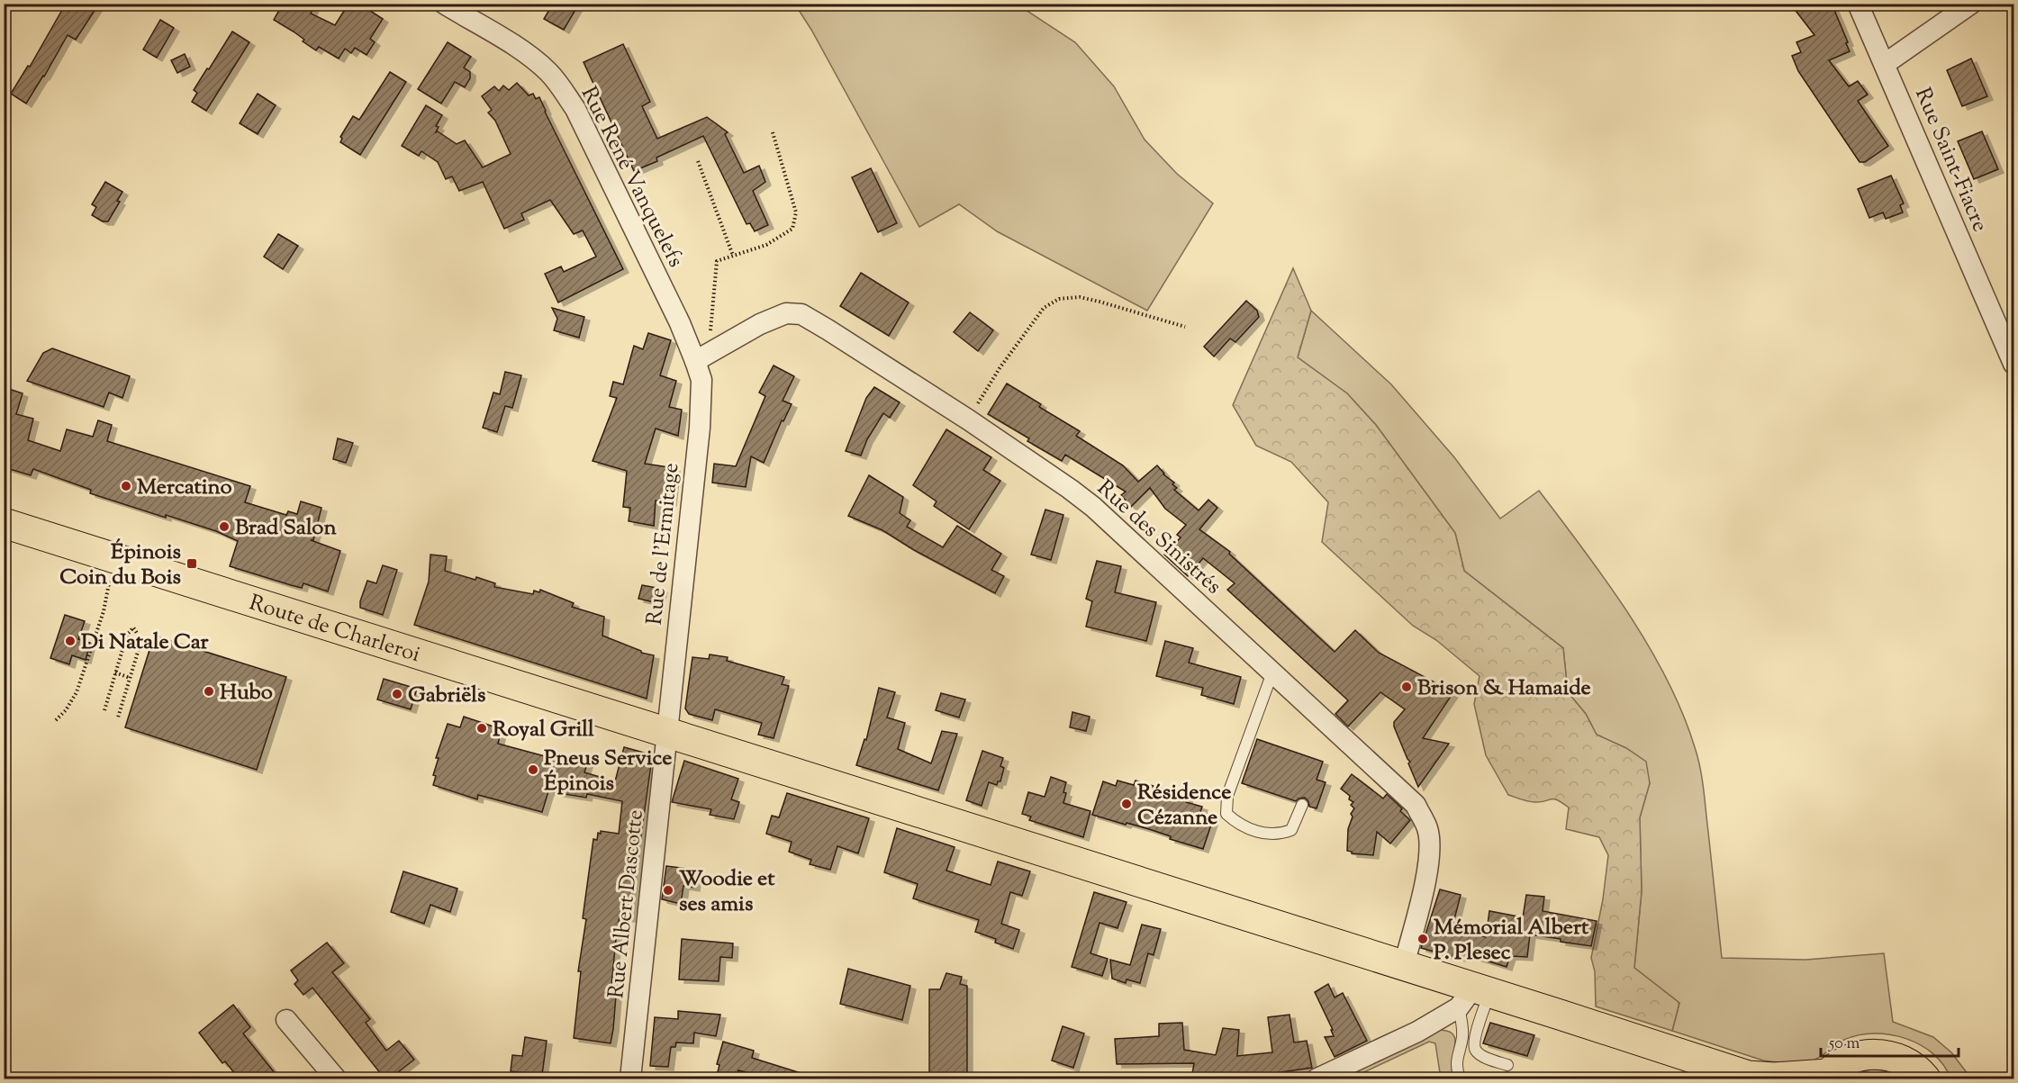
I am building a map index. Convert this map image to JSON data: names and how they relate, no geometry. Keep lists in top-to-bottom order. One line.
{"streets":{"main road":["Route de Charleroi"],"street":["Rue Saint-Fiacre","Rue René Vanquelefs","Rue des Sinistrés","Rue de l'Ermitage","Rue Albert Dascotte"]},"crossings":[["Rue René Vanquelefs","Rue des Sinistrés"],["Rue René Vanquelefs","Rue de l'Ermitage"],["Rue des Sinistrés","Rue de l'Ermitage"],["Rue des Sinistrés","Route de Charleroi"],["Rue de l'Ermitage","Route de Charleroi"],["Rue de l'Ermitage","Rue Albert Dascotte"],["Route de Charleroi","Rue Albert Dascotte"]],"places":{"other":["Mercatino","Brad Salon","Di Natale Car","Brison & Hamaide","Hubo","Gabriëls","Royal Grill","Pneus Service Épinois","Résidence Cézanne","Woodie et ses amis","Mémorial Albert P. Plesec"],"transit":["Épinois Coin du Bois"]},"scale_bar":"50 m"}
